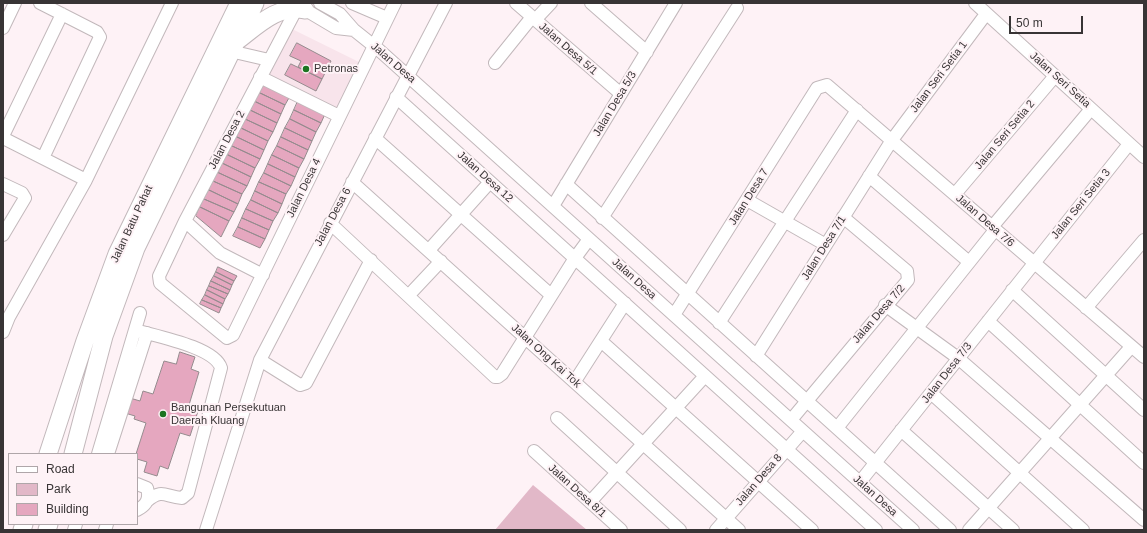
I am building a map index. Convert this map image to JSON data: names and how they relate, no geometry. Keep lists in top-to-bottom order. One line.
{"streets":{"highway":["Jalan Batu Pahat"],"street":["Jalan Desa 5/1","Jalan Desa","Jalan Seri Setia 1","Jalan Seri Setia","Jalan Desa 5/3","Jalan Seri Setia 2","Jalan Desa 2","Jalan Desa 12","Jalan Desa 4","Jalan Desa 7","Jalan Seri Setia 3","Jalan Desa 6","Jalan Desa 7/6","Jalan Desa 7/1","Jalan Desa 7/2","Jalan Ong Kai Tok","Jalan Desa 7/3","Jalan Desa 8","Jalan Desa 8/1"]},"crossings":[["Jalan Desa 5/1","Jalan Desa 5/3"],["Jalan Desa","Jalan Desa 5/3"],["Jalan Desa","Jalan Desa 2"],["Jalan Desa","Jalan Desa 4"],["Jalan Desa","Jalan Desa 7"],["Jalan Desa","Jalan Desa 6"],["Jalan Desa","Jalan Desa 7/2"],["Jalan Desa","Jalan Desa 7/3"],["Jalan Desa","Jalan Desa 8"],["Jalan Seri Setia 1","Jalan Seri Setia"],["Jalan Seri Setia 1","Jalan Desa 7/6"],["Jalan Seri Setia 1","Jalan Desa 7/1"],["Jalan Seri Setia","Jalan Seri Setia 2"],["Jalan Seri Setia","Jalan Seri Setia 3"],["Jalan Seri Setia 2","Jalan Desa 7/6"],["Jalan Desa 2","Jalan Desa 4"],["Jalan Desa 12","Jalan Desa 6"],["Jalan Desa 7","Jalan Desa 7/6"],["Jalan Seri Setia 3","Jalan Desa 7/6"],["Jalan Seri Setia 3","Jalan Desa 7/3"],["Jalan Desa 6","Jalan Ong Kai Tok"],["Jalan Desa 7/6","Jalan Desa 7/1"],["Jalan Desa 7/6","Jalan Desa 7/3"],["Jalan Desa 7/1","Jalan Desa 7/2"],["Jalan Ong Kai Tok","Jalan Desa 8"]],"places":["Petronas","Bangunan Persekutuan Daerah Kluang"],"legend":["Road","Park","Building"],"scale_bar":"50 m"}
